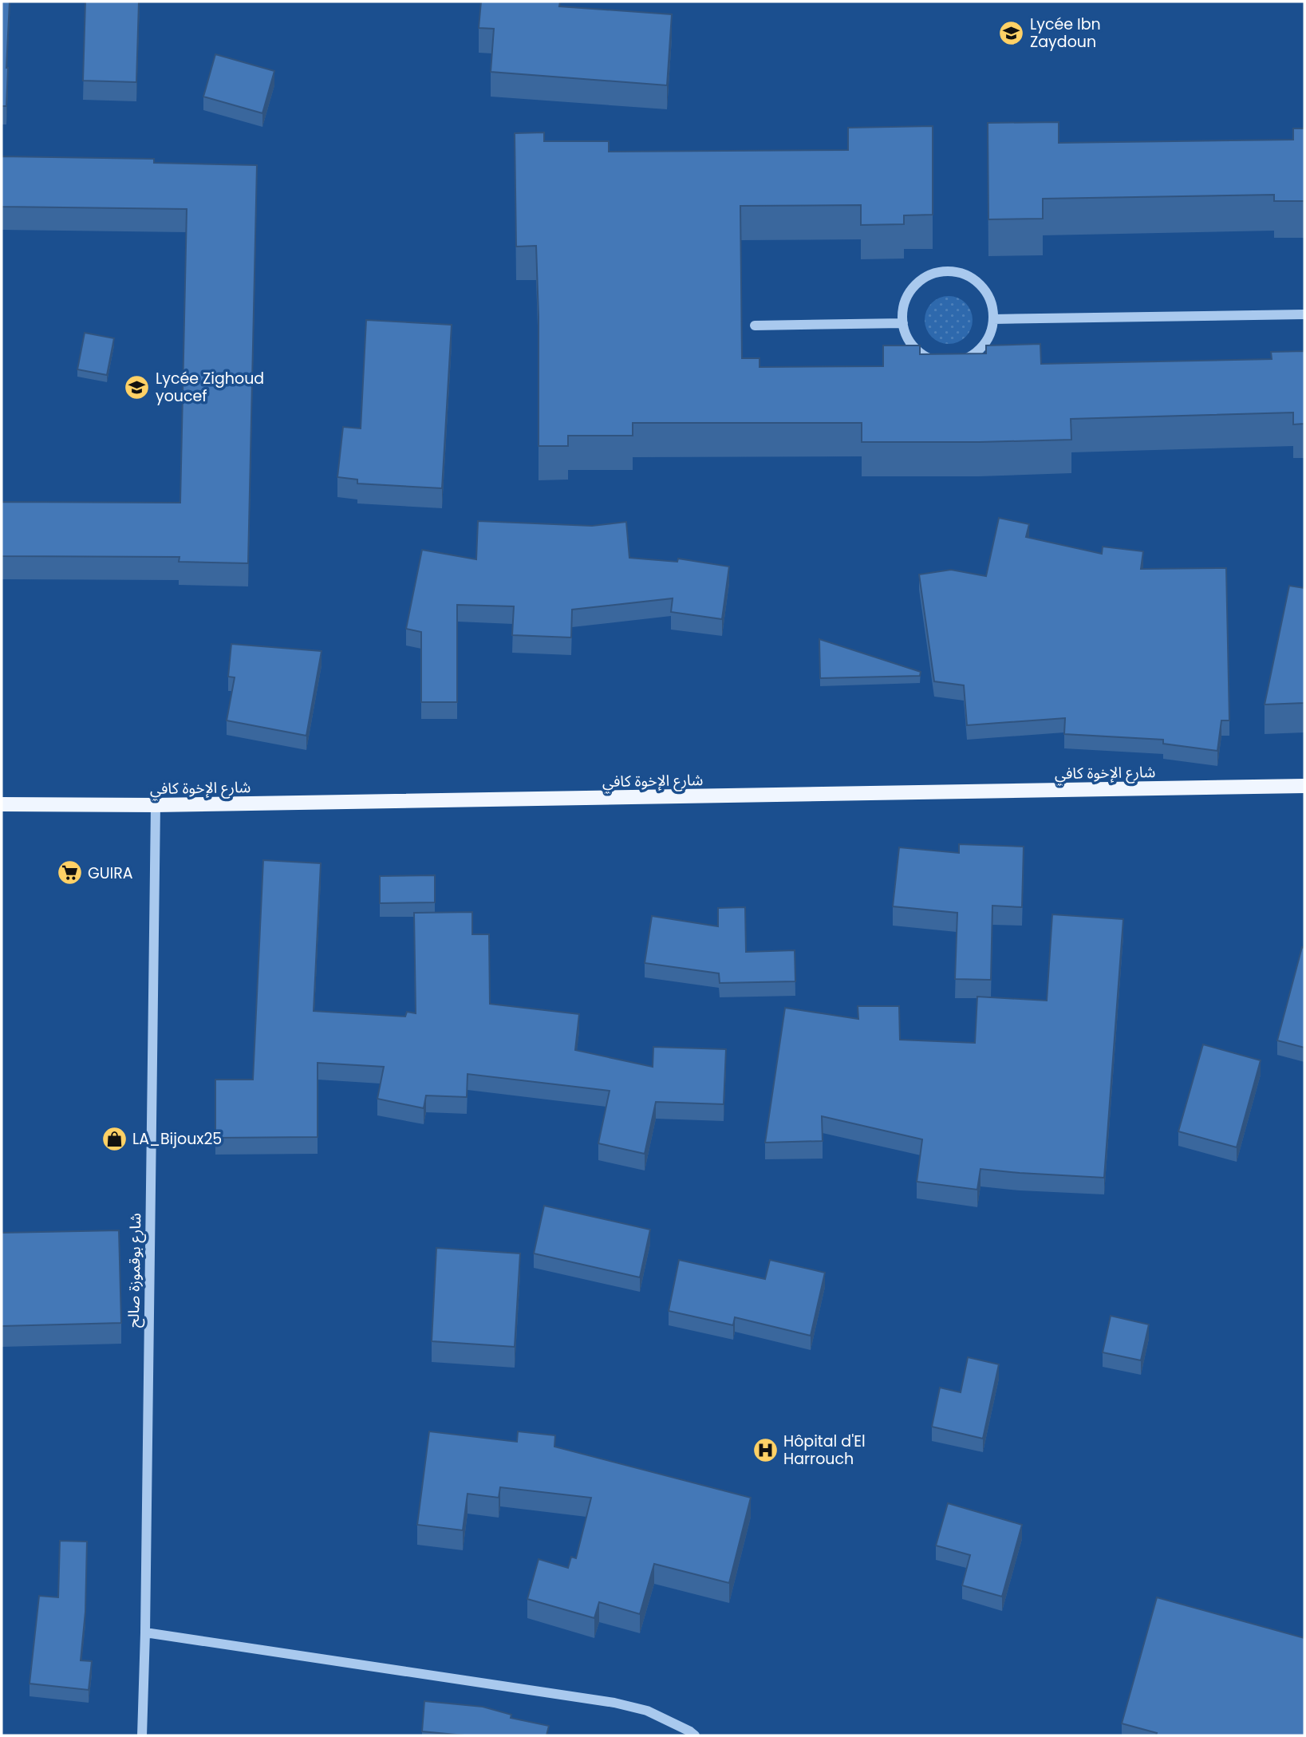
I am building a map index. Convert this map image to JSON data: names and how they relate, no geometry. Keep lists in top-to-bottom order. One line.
{"streets":{"main road":["شارع الإخوة كافي"],"street":["شارع بوقموزة صالح"]},"crossings":[["شارع الإخوة كافي","شارع بوقموزة صالح"]],"places":{"school or university":["Lycée Ibn Zaydoun","Lycée Zighoud youcef"],"supermarket":["GUIRA"],"shop":["LA_Bijoux25"],"hospital":["Hôpital d'El Harrouch"]}}
